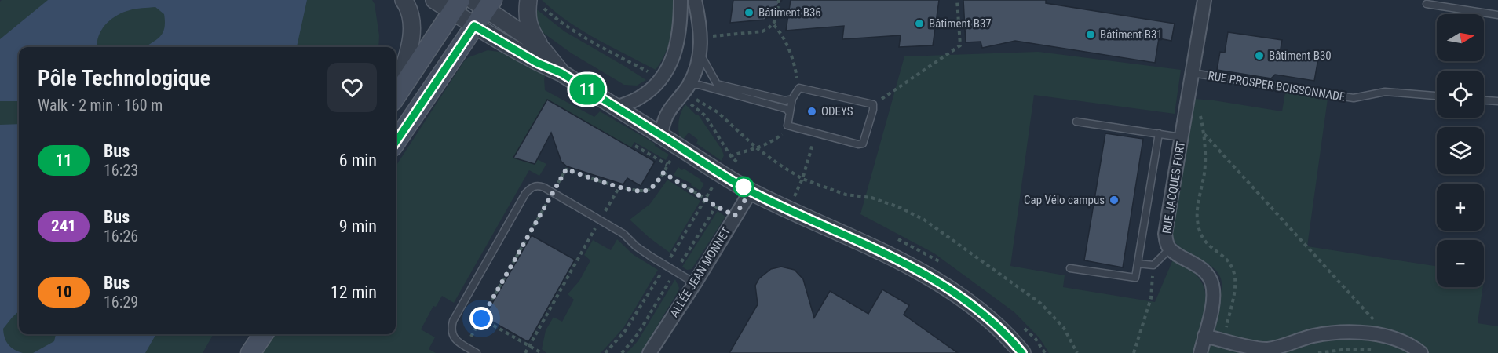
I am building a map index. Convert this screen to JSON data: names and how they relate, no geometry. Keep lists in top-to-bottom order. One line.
{"streets":{"street":["RUE JACQUES FORT","ALLÉE JEAN MONNET"],"lane":["RUE PROSPER BOISSONNADE"]},"crossings":[["RUE PROSPER BOISSONNADE","RUE JACQUES FORT"]],"places":["Bâtiment B36","Bâtiment B37","Bâtiment B31","Bâtiment B30","ODEYS","Cap Vélo campus"],"lines":["bus line 11"],"north":"right","page":{"on_map":"11","map_buttons":["+","−"],"heading":["Pôle Technologique","Walk · 2 min · 160 m"],"list":[{"mark":"11","name":"Bus","note":"16:23","value":"6 min"},{"mark":"241","name":"Bus","note":"16:26","value":"9 min"},{"mark":"10","name":"Bus","note":"16:29","value":"12 min"}]}}
